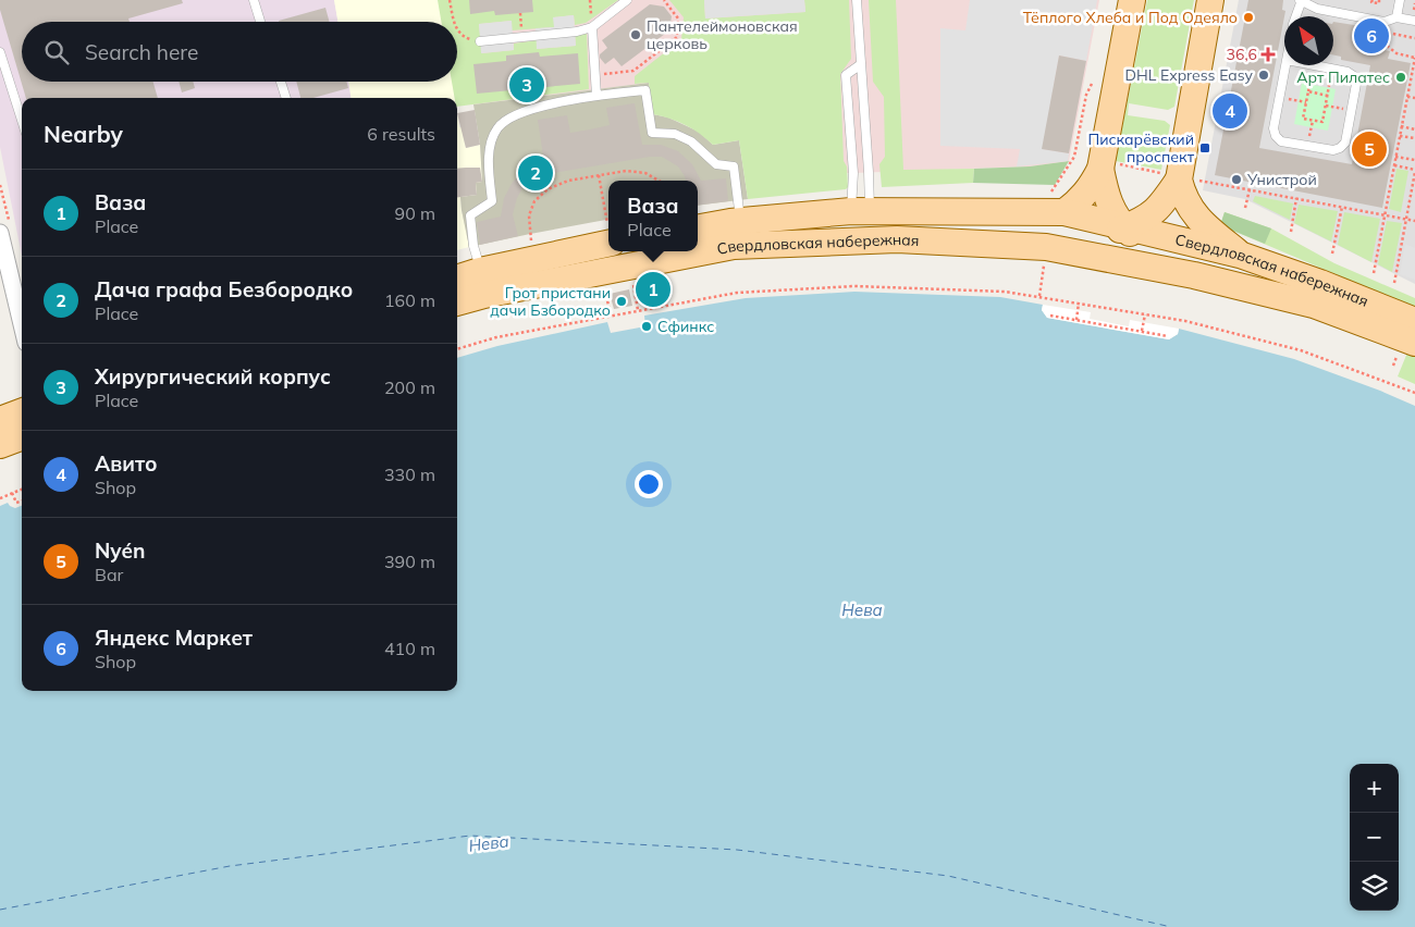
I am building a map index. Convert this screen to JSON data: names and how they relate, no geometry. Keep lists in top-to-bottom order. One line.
{"streets":{"main road":["Свердловская набережная"]},"water":["Нева"],"places":{"other":["Тёплого Хлеба и Под Одеяло","Пантелеймоновская церковь","DHL Express Easy","Арт Пилатес","Унистрой","Грот пристани дачи Бзбородко","Сфинкс"],"health":["36,6"],"transit":["Пискарёвский проспект"]},"north":"top left","page":{"pins":["6","3","4","5","2","1"],"search":"Search here","heading":["Nearby","6 results"],"list":[{"mark":"1","name":"Ваза","note":"Place","value":"90 m"},{"mark":"2","name":"Дача графа Безбородко","note":"Place","value":"160 m"},{"mark":"3","name":"Хирургический корпус","note":"Place","value":"200 m"},{"mark":"4","name":"Авито","note":"Shop","value":"330 m"},{"mark":"5","name":"Nyén","note":"Bar","value":"390 m"},{"mark":"6","name":"Яндекс Маркет","note":"Shop","value":"410 m"}],"popup":["Ваза","Place"],"map_buttons":["+","−"]}}
